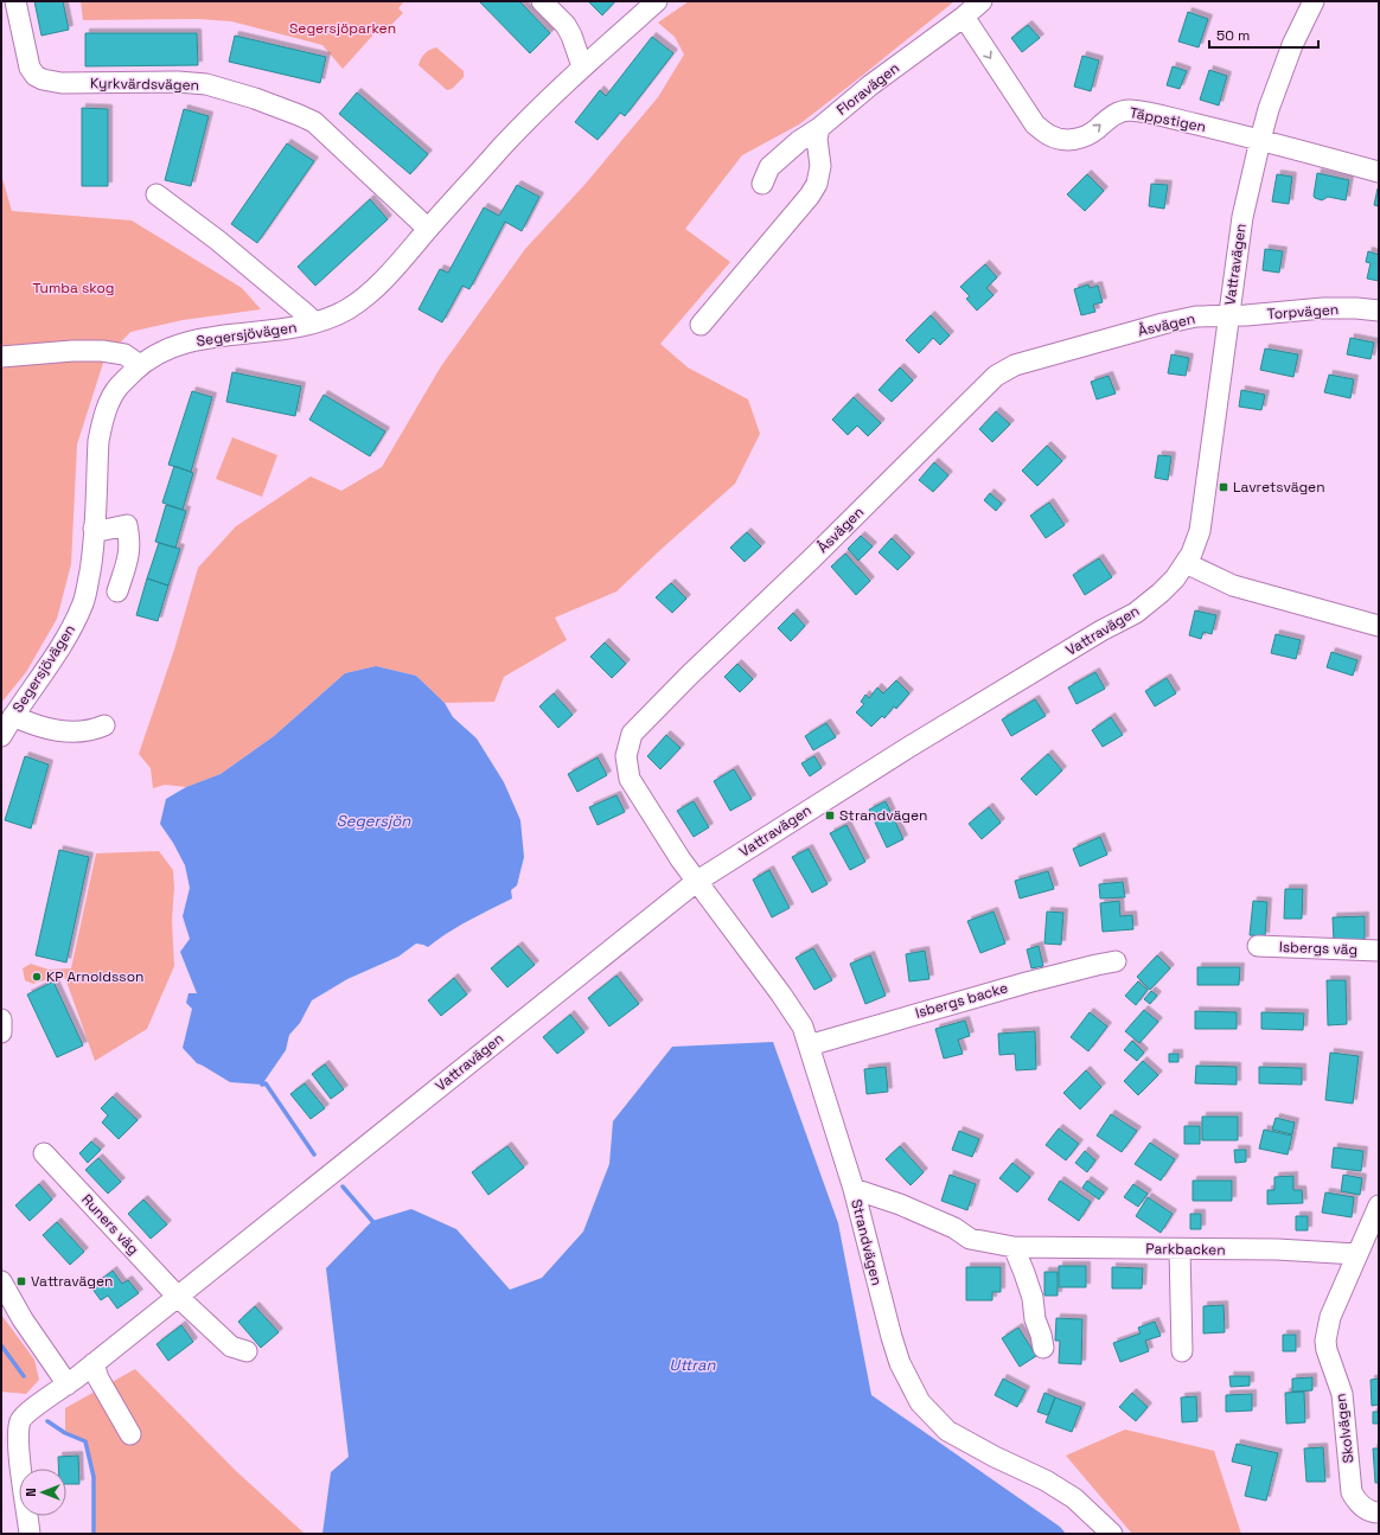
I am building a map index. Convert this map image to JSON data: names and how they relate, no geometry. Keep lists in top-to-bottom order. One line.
{"streets":{"street":["Kyrkvärdsvägen","Floravägen","Täppstigen","Vattravägen","Torpvägen","Åsvägen","Segersjövägen","Isbergs väg","Isbergs backe","Runers väg","Strandvägen","Parkbacken","Skolvägen"]},"crossings":[["Kyrkvärdsvägen","Segersjövägen"],["Floravägen","Täppstigen"],["Täppstigen","Vattravägen"],["Vattravägen","Torpvägen"],["Vattravägen","Åsvägen"],["Vattravägen","Runers väg"],["Vattravägen","Strandvägen"],["Torpvägen","Åsvägen"],["Åsvägen","Strandvägen"],["Isbergs backe","Strandvägen"],["Strandvägen","Parkbacken"],["Parkbacken","Skolvägen"]],"one_way":["Täppstigen"],"water":["Segersjön","Uttran"],"parks":["Segersjöparken","Tumba skog"],"places":{"transit":["Lavretsvägen","Strandvägen","Vattravägen"],"other":["KP Arnoldsson"]},"scale_bar":"50 m","north":"left"}
